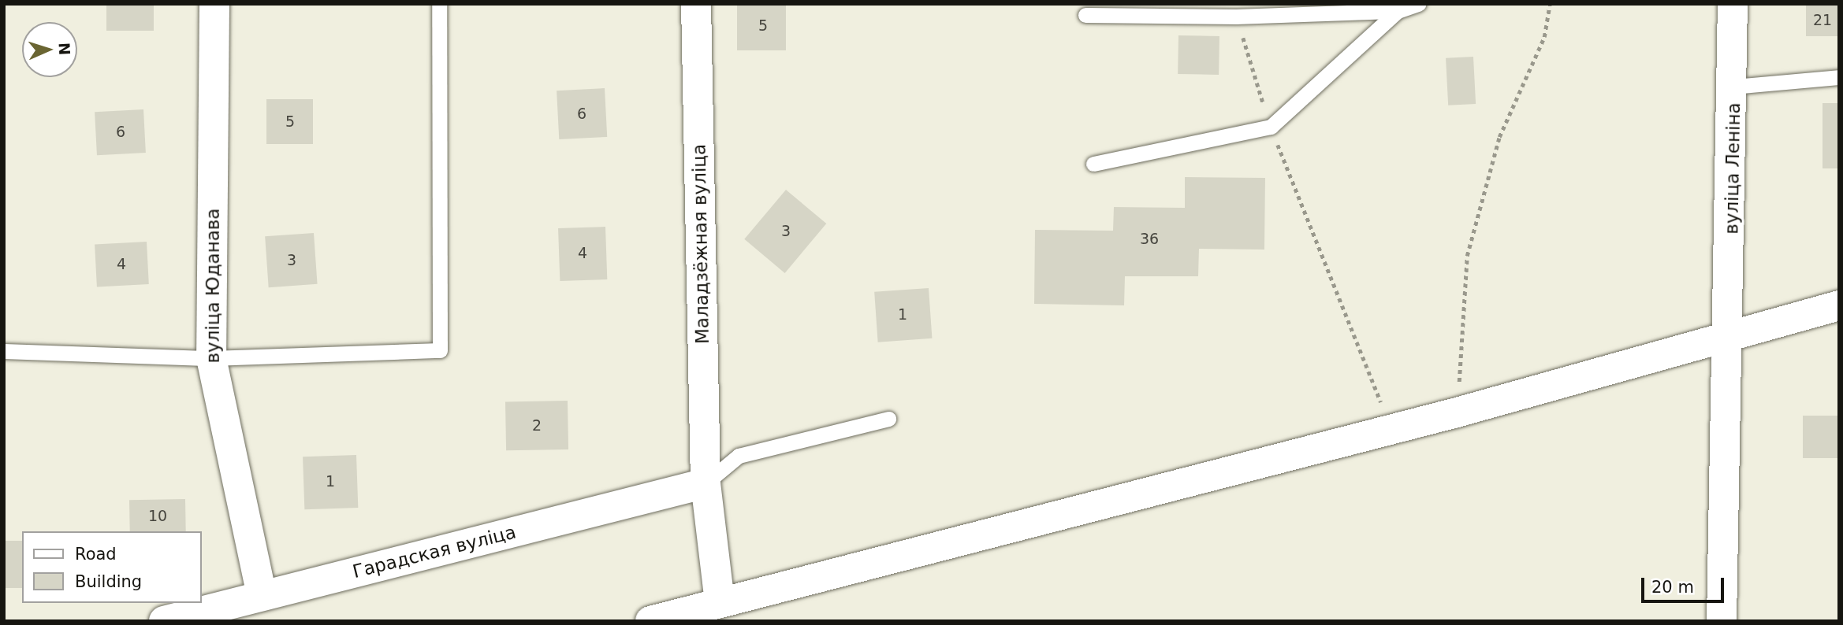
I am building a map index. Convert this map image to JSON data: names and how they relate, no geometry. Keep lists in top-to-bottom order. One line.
{"streets":{"street":["вуліца Леніна","Маладзёжная вуліца","вуліца Юданава","Гарадская вуліца"]},"crossings":[["Маладзёжная вуліца","Гарадская вуліца"],["вуліца Юданава","Гарадская вуліца"]],"house_numbers":["21","5","6","5","6","3","36","4","3","4","1","2","1","10"],"legend":["Road","Building"],"scale_bar":"20 m","north":"right"}
